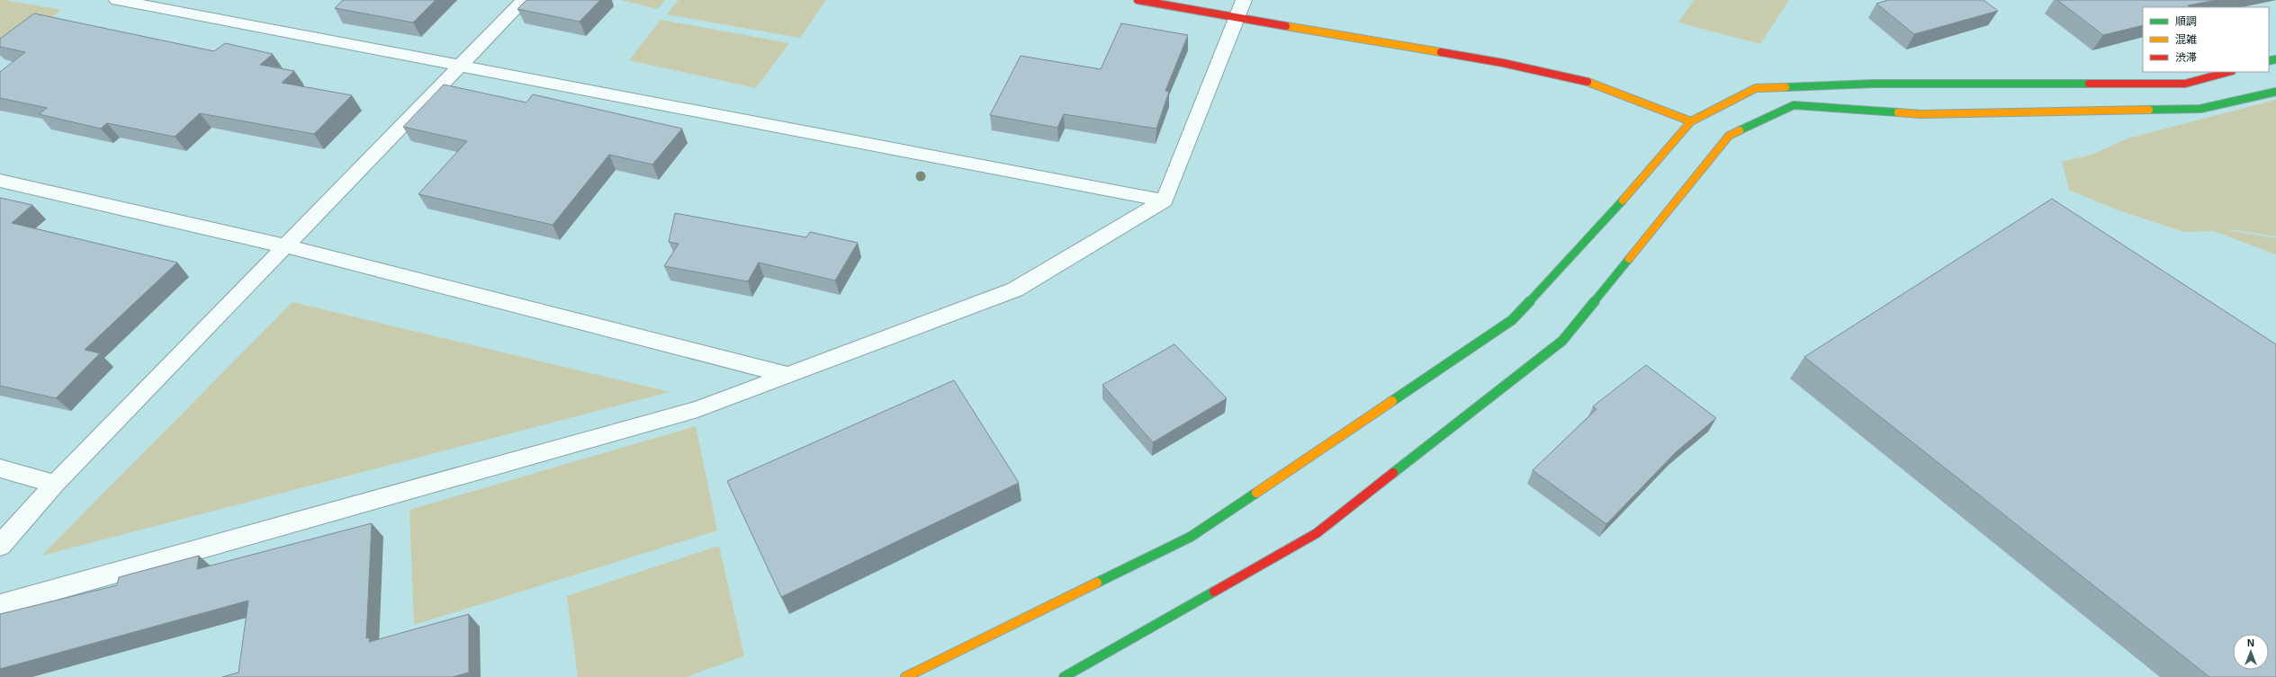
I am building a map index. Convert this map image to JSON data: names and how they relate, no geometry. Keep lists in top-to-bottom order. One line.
{"legend":["順調","混雑","渋滞"],"north":"top"}
